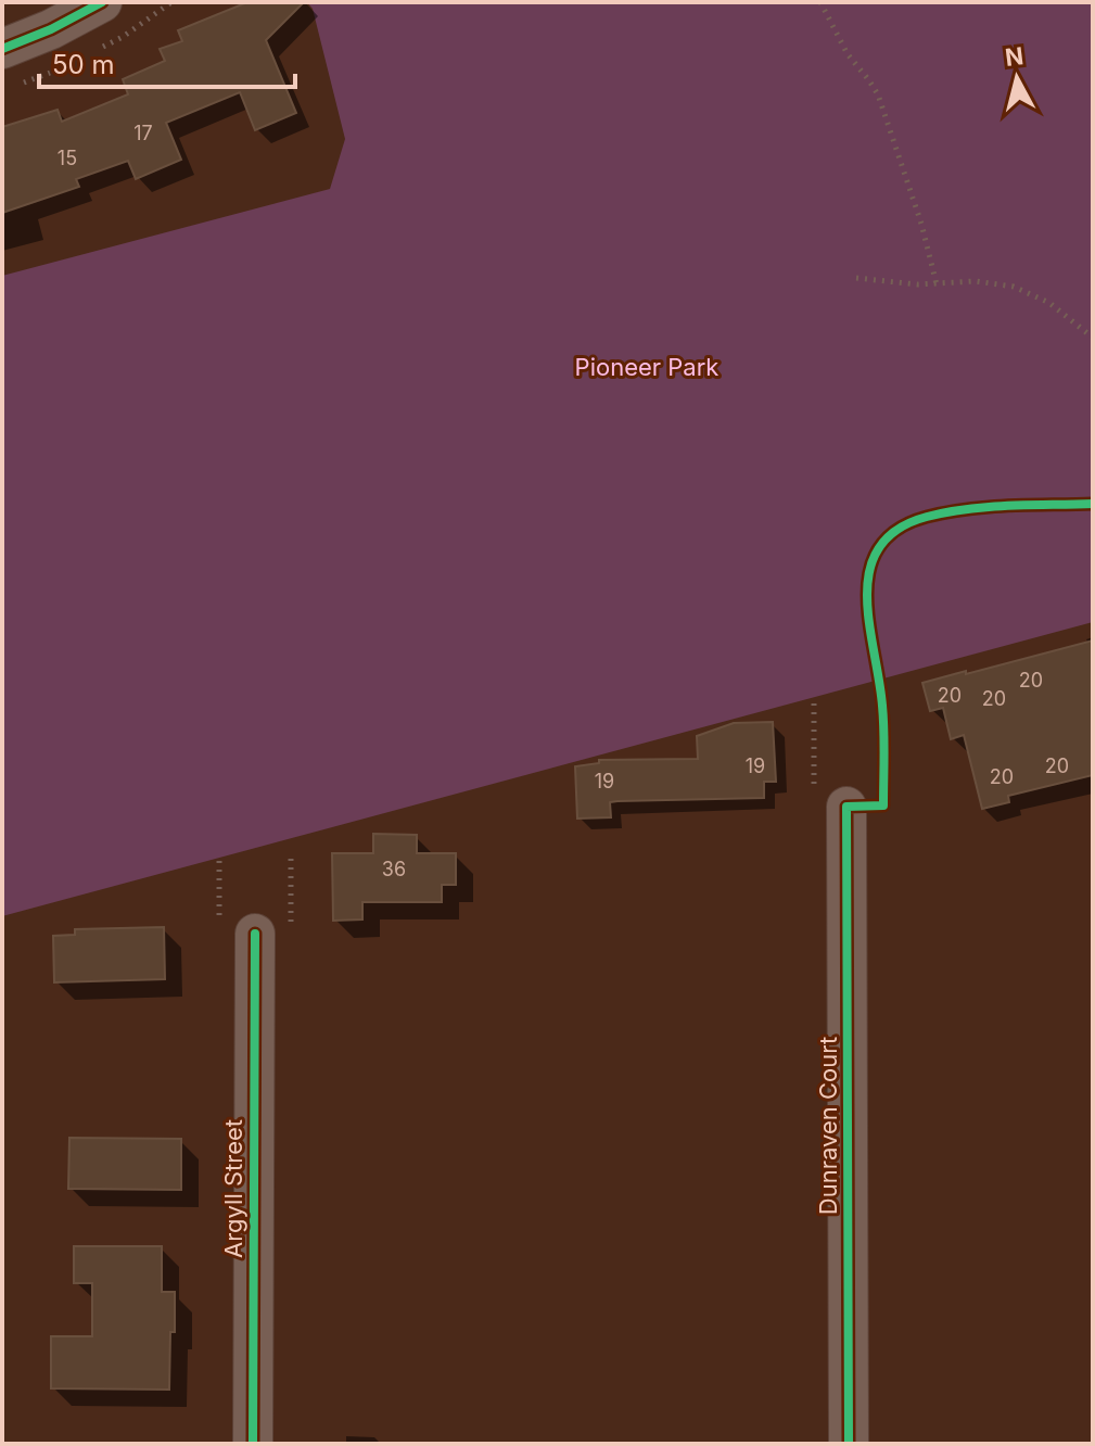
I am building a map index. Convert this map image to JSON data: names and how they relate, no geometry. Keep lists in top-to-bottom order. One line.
{"streets":{"street":["Dunraven Court","Argyll Street"]},"parks":["Pioneer Park"],"house_numbers":["17","15","20","20","20","19","20","20","19","36"],"scale_bar":"50 m","north":"top"}
